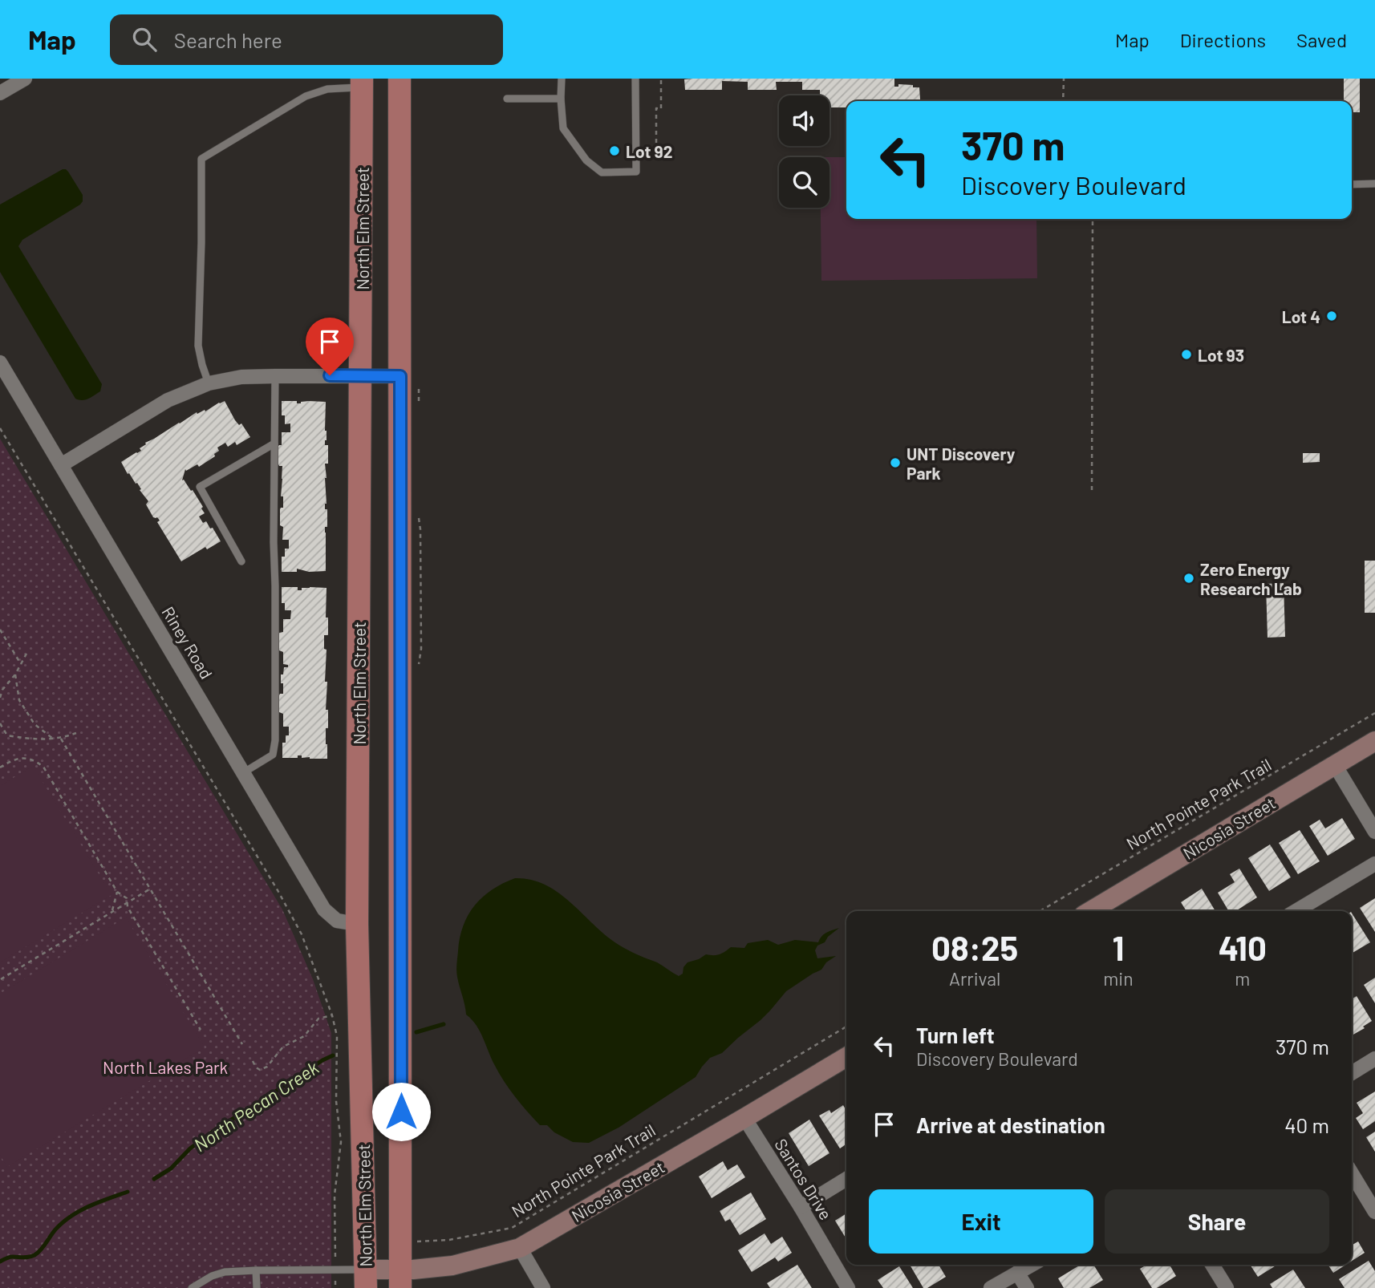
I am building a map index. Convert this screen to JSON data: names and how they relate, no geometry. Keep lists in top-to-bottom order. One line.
{"streets":{"main road":["North Elm Street"],"street":["Riney Road","Nicosia Street","Santos Drive"],"path":["North Pointe Park Trail"]},"crossings":[["North Elm Street","Riney Road"],["North Elm Street","Nicosia Street"],["Nicosia Street","Santos Drive"]],"water":["North Pecan Creek"],"parks":["North Lakes Park"],"places":["Lot 92","Lot 4","Lot 93","UNT Discovery Park","Zero Energy Research Lab"],"page":{"header":"Map","search":"Search here","nav":["Map","Directions","Saved"],"turn":["370 m","Discovery Boulevard"],"eta":["08:25","Arrival","1","min","410","m"],"list":[{"name":"Turn left","note":"Discovery Boulevard","value":"370 m"},{"name":"Arrive at destination","value":"40 m"}],"buttons":["Exit","Share"]}}
